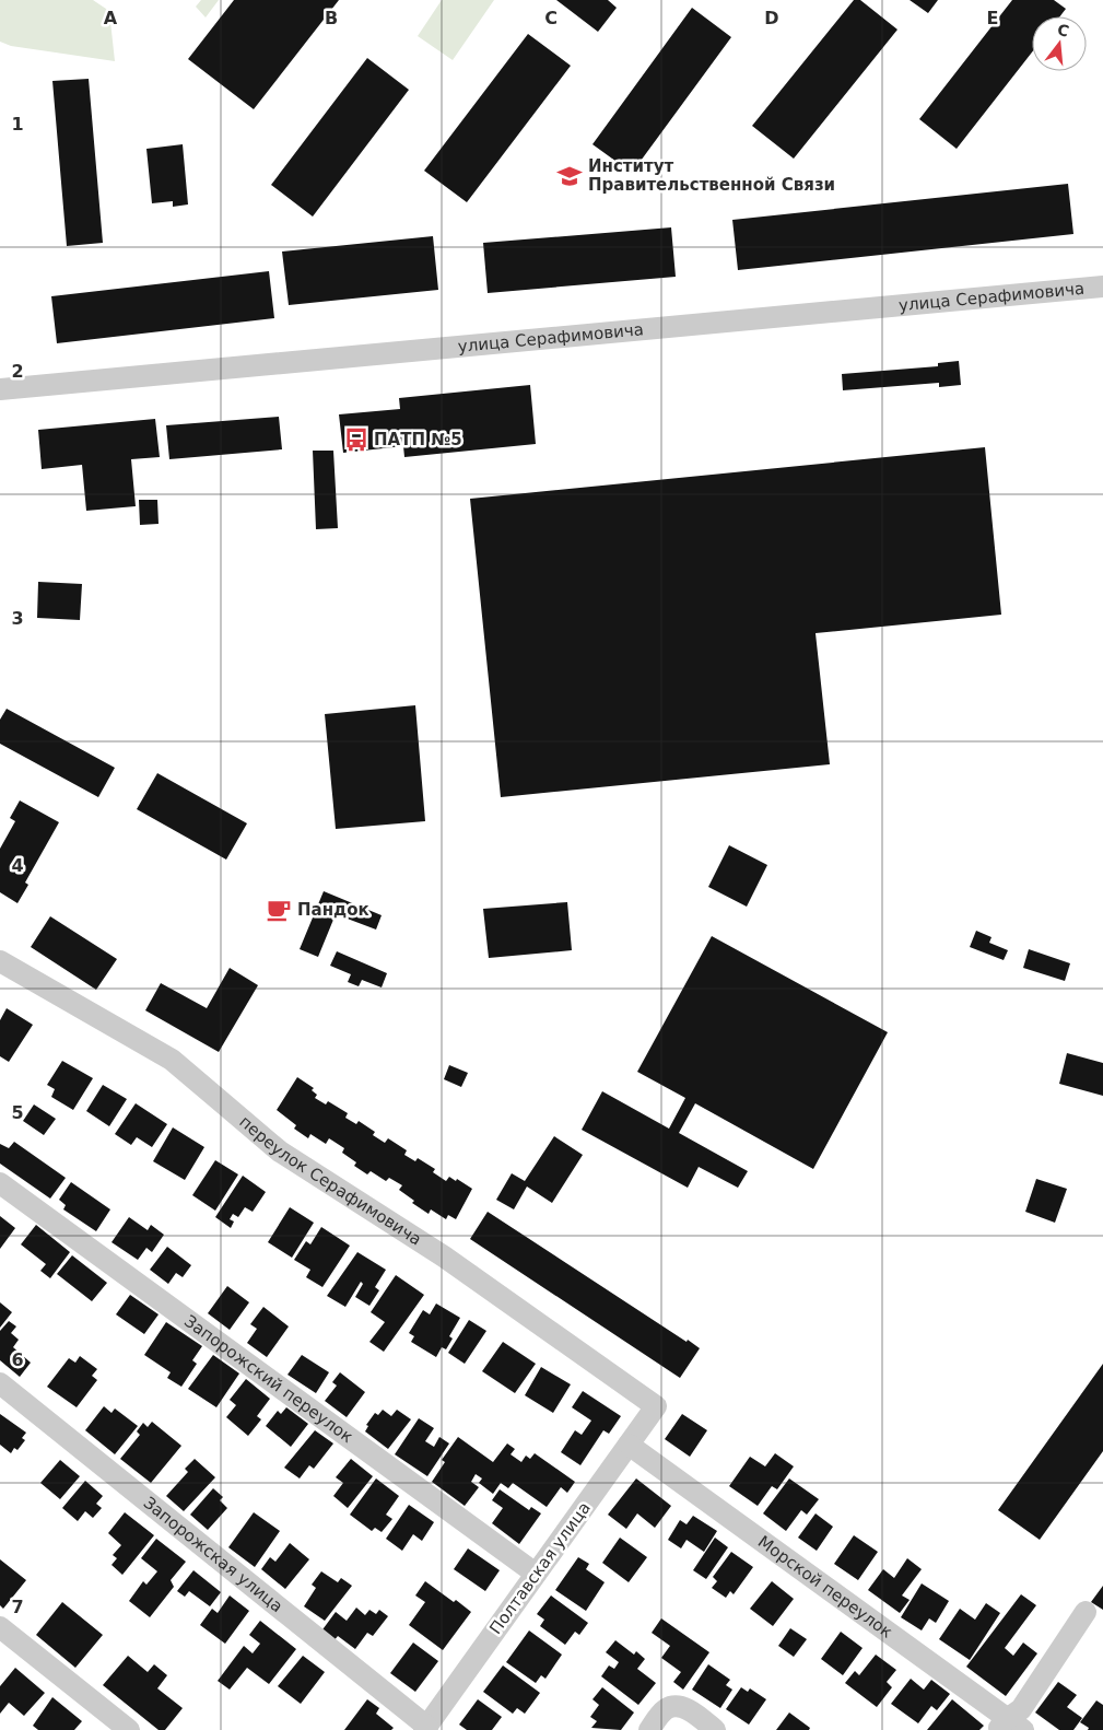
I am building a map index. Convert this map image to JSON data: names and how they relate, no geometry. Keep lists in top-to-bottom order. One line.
{"streets":{"street":["улица Серафимовича","переулок Серафимовича","Запорожский переулок","Запорожская улица","Полтавская улица","Морской переулок"]},"crossings":[["переулок Серафимовича","Полтавская улица"],["Запорожский переулок","Полтавская улица"],["Запорожская улица","Полтавская улица"],["Полтавская улица","Морской переулок"]],"places":{"school or university":["Институт Правительственной Связи"],"bus stop":["ПАТП №5"],"cafe":["Пандок"]},"north":"top","grid":{"columns":["A","B","C","D","E"],"rows":["1","2","3","4","5","6","7"]}}
